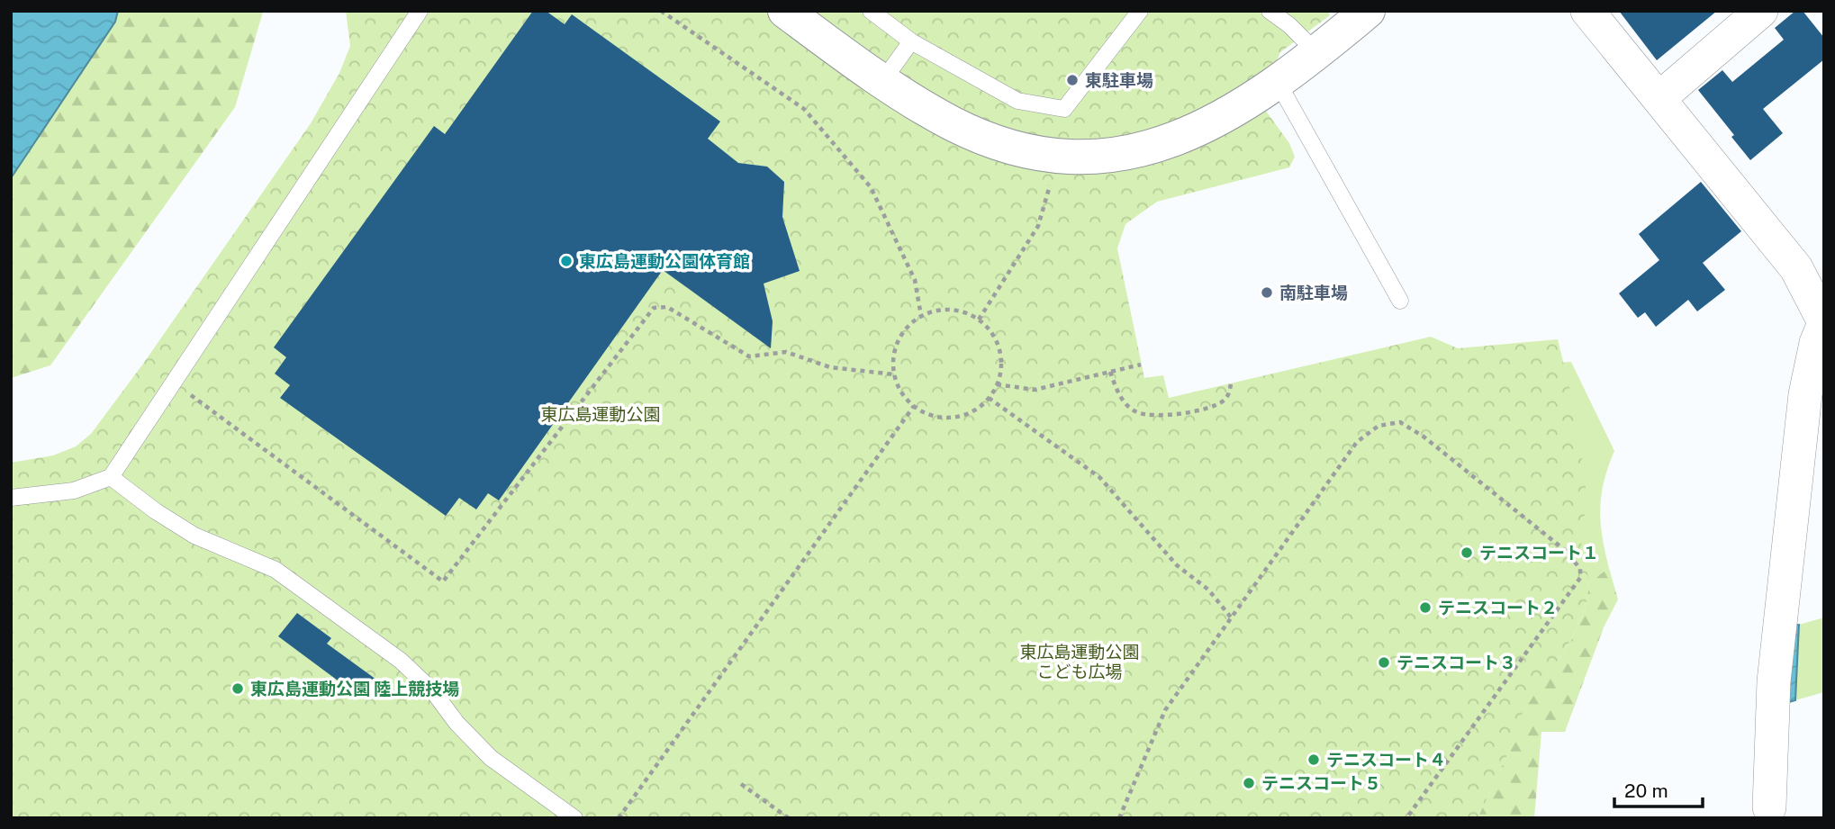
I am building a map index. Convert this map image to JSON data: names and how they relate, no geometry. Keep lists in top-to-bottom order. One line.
{"parks":["東広島運動公園","東広島運動公園 こども広場"],"places":["東駐車場","東広島運動公園体育館","南駐車場","テニスコート１","テニスコート２","テニスコート３","東広島運動公園 陸上競技場","テニスコート４","テニスコート５"],"scale_bar":"20 m"}
